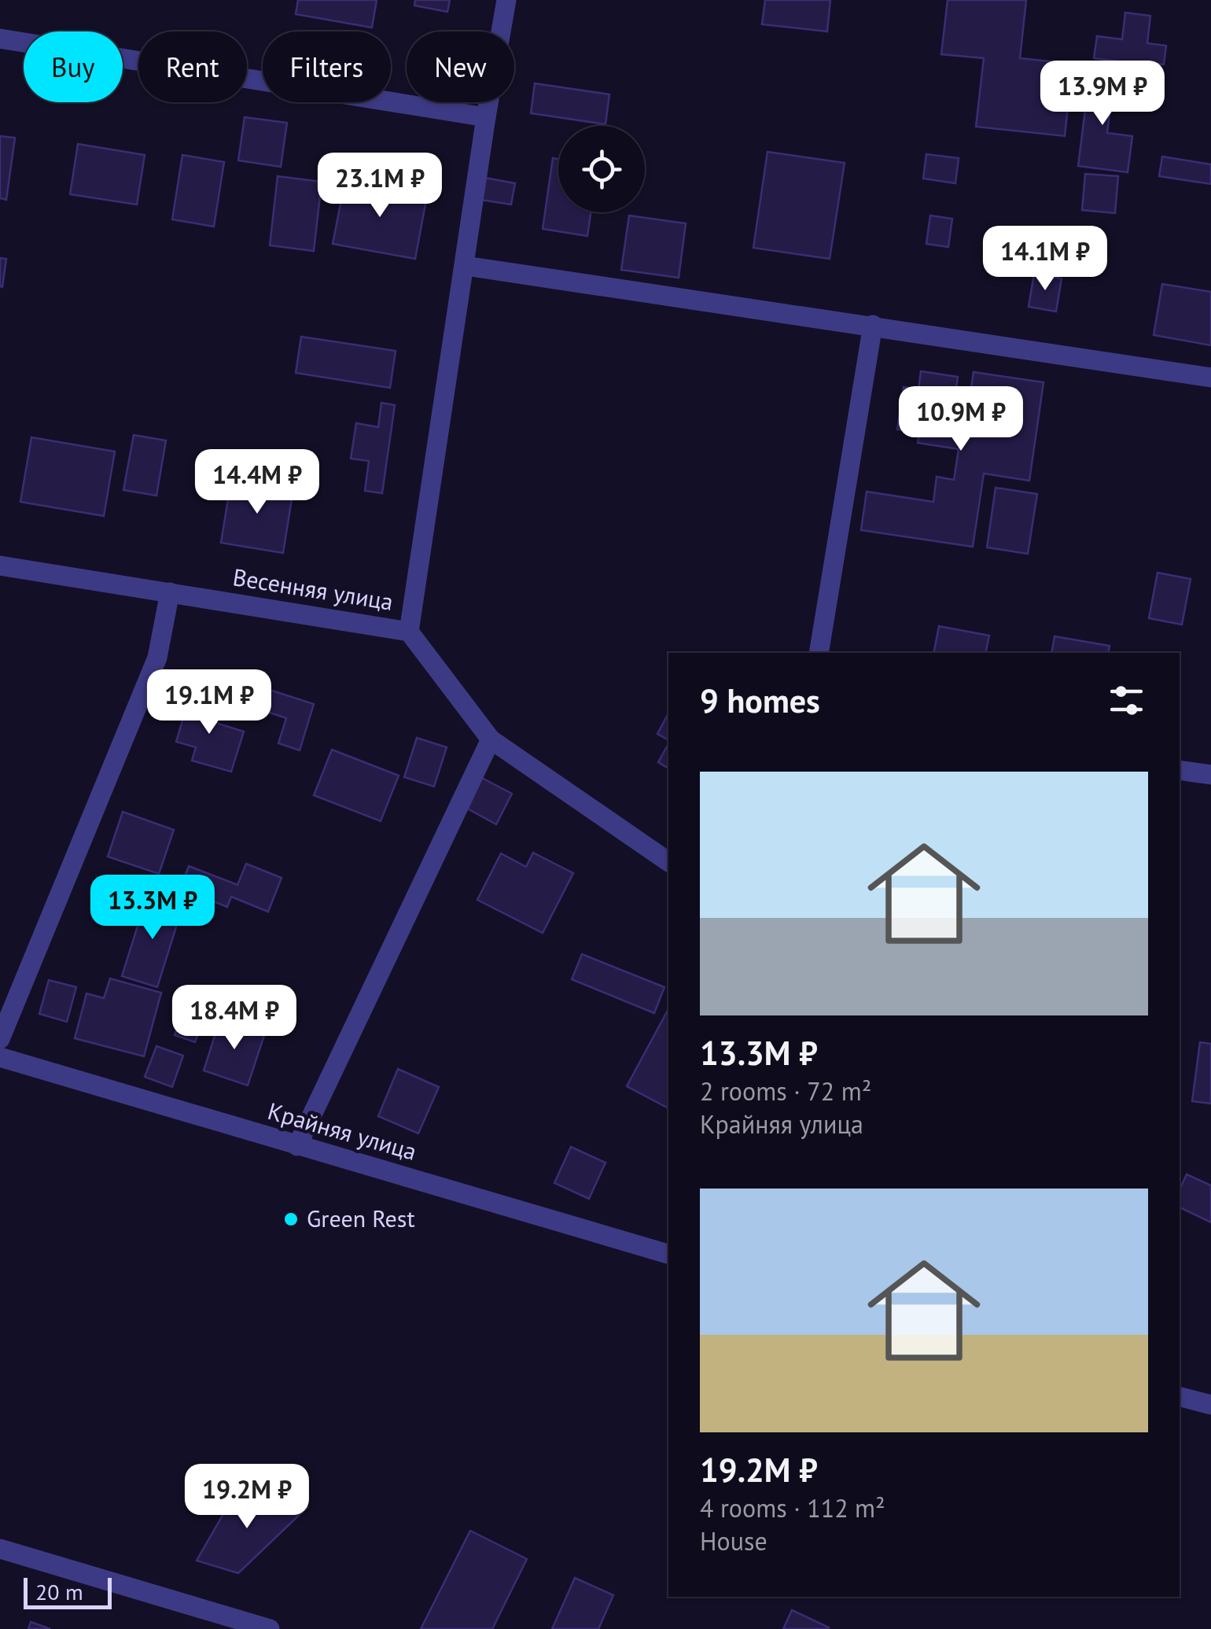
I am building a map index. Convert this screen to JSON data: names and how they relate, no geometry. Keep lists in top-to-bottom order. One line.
{"streets":{"street":["Весенняя улица","Крайняя улица"]},"places":["Green Rest"],"scale_bar":"20 m","page":{"chip":["Buy","Rent","Filters","New"],"price":["13.9M ₽","23.1M ₽","14.1M ₽","10.9M ₽","14.4M ₽","19.1M ₽","13.3M ₽","18.4M ₽","19.2M ₽"],"heading":"9 homes","list":[{"name":"13.3M ₽","note":"2 rooms · 72 m² · Крайняя улица"},{"name":"19.2M ₽","note":"4 rooms · 112 m² · House"}],"scale":"20 m"}}
